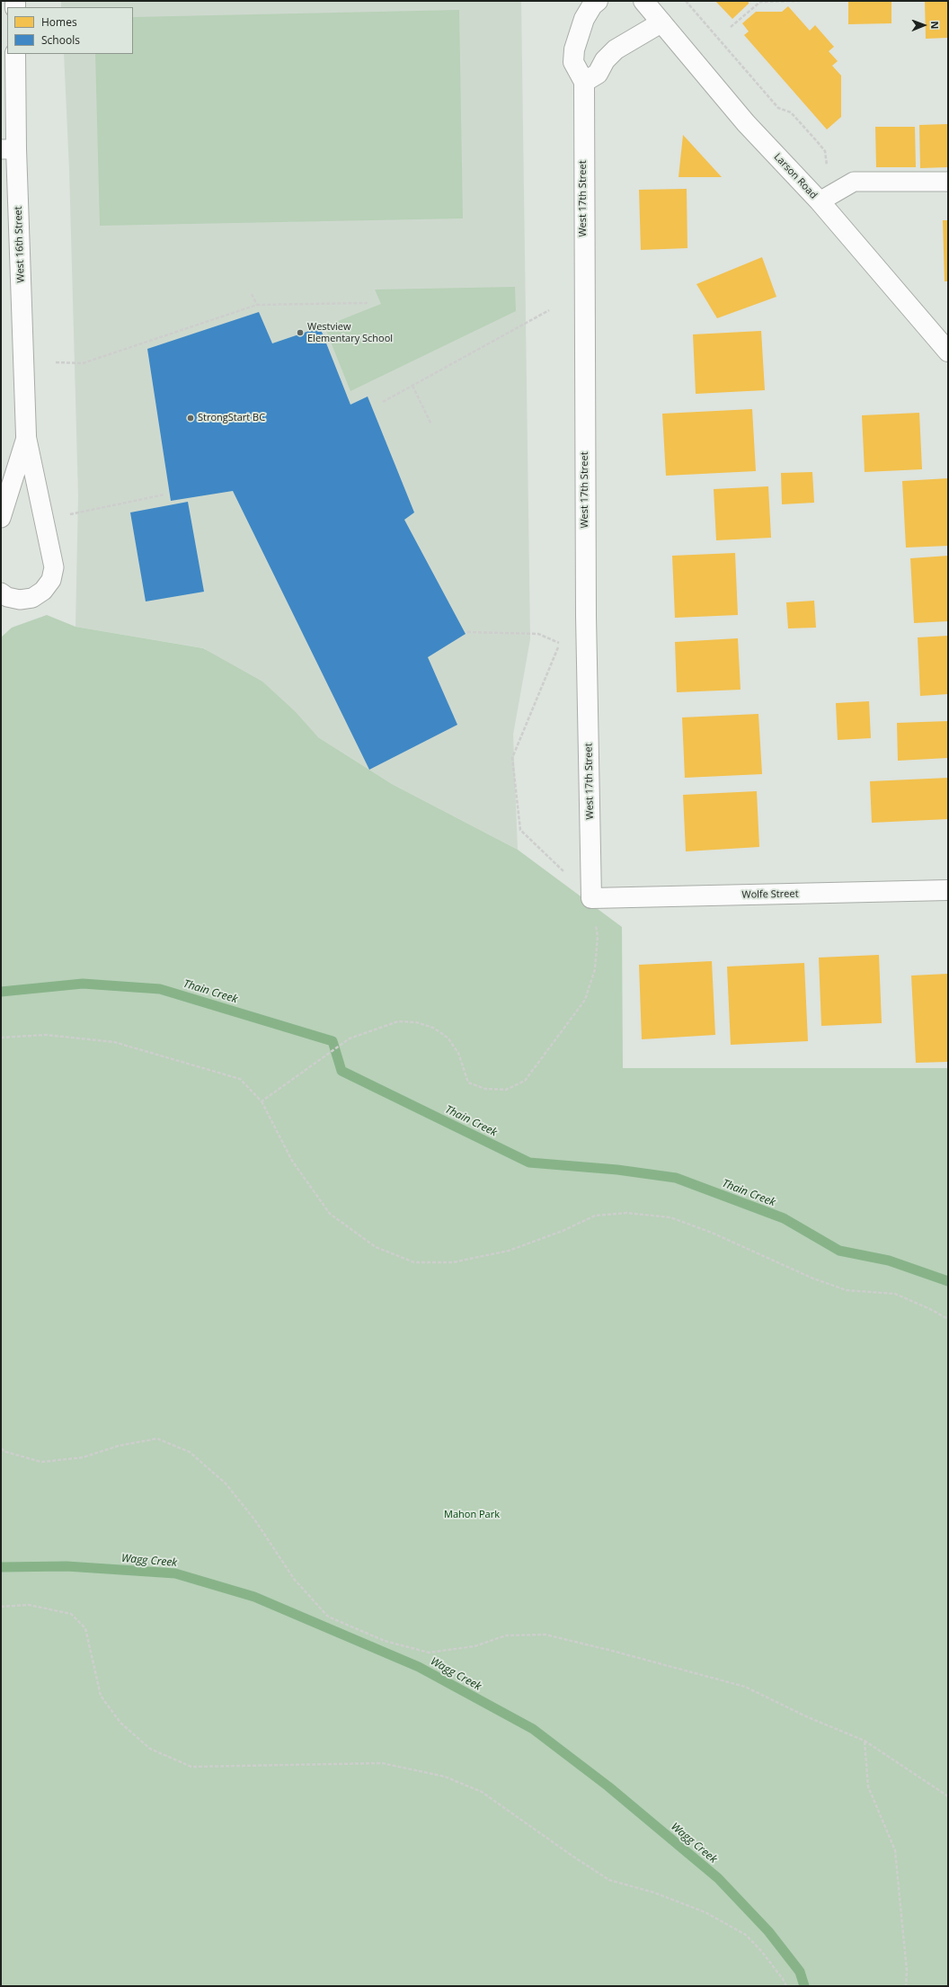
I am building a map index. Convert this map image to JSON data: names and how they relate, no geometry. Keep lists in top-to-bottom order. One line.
{"streets":{"street":["Larson Road","West 17th Street","West 16th Street","Wolfe Street"]},"crossings":[["West 17th Street","Wolfe Street"]],"water":["Thain Creek","Wagg Creek"],"parks":["Mahon Park"],"places":["Westview Elementary School","StrongStart BC"],"legend":["Homes","Schools"],"north":"right"}
